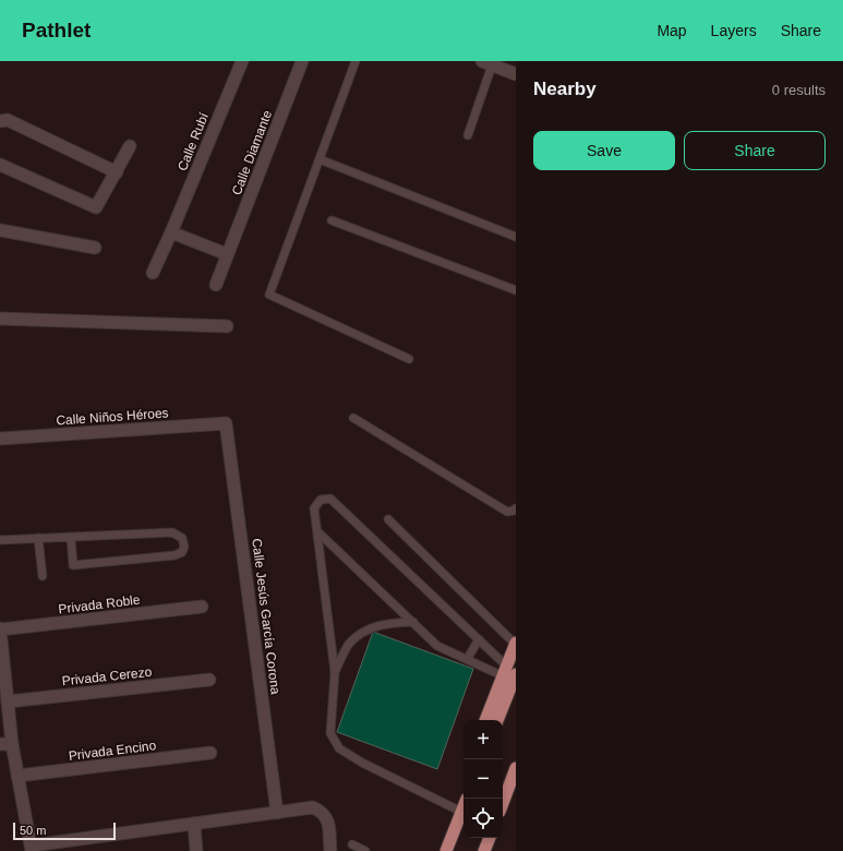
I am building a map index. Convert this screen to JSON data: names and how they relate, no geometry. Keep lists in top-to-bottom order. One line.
{"streets":{"street":["Calle Rubí","Calle Diamante","Calle Niños Héroes","Privada Roble","Calle Jesús García Corona","Privada Cerezo","Privada Encino"]},"crossings":[["Calle Niños Héroes","Calle Jesús García Corona"]],"scale_bar":"50 m","page":{"header":"Pathlet","nav":["Map","Layers","Share"],"heading":["Nearby","0 results"],"buttons":["Save","Share"],"map_buttons":["+","−"],"scale":"50 m"}}
